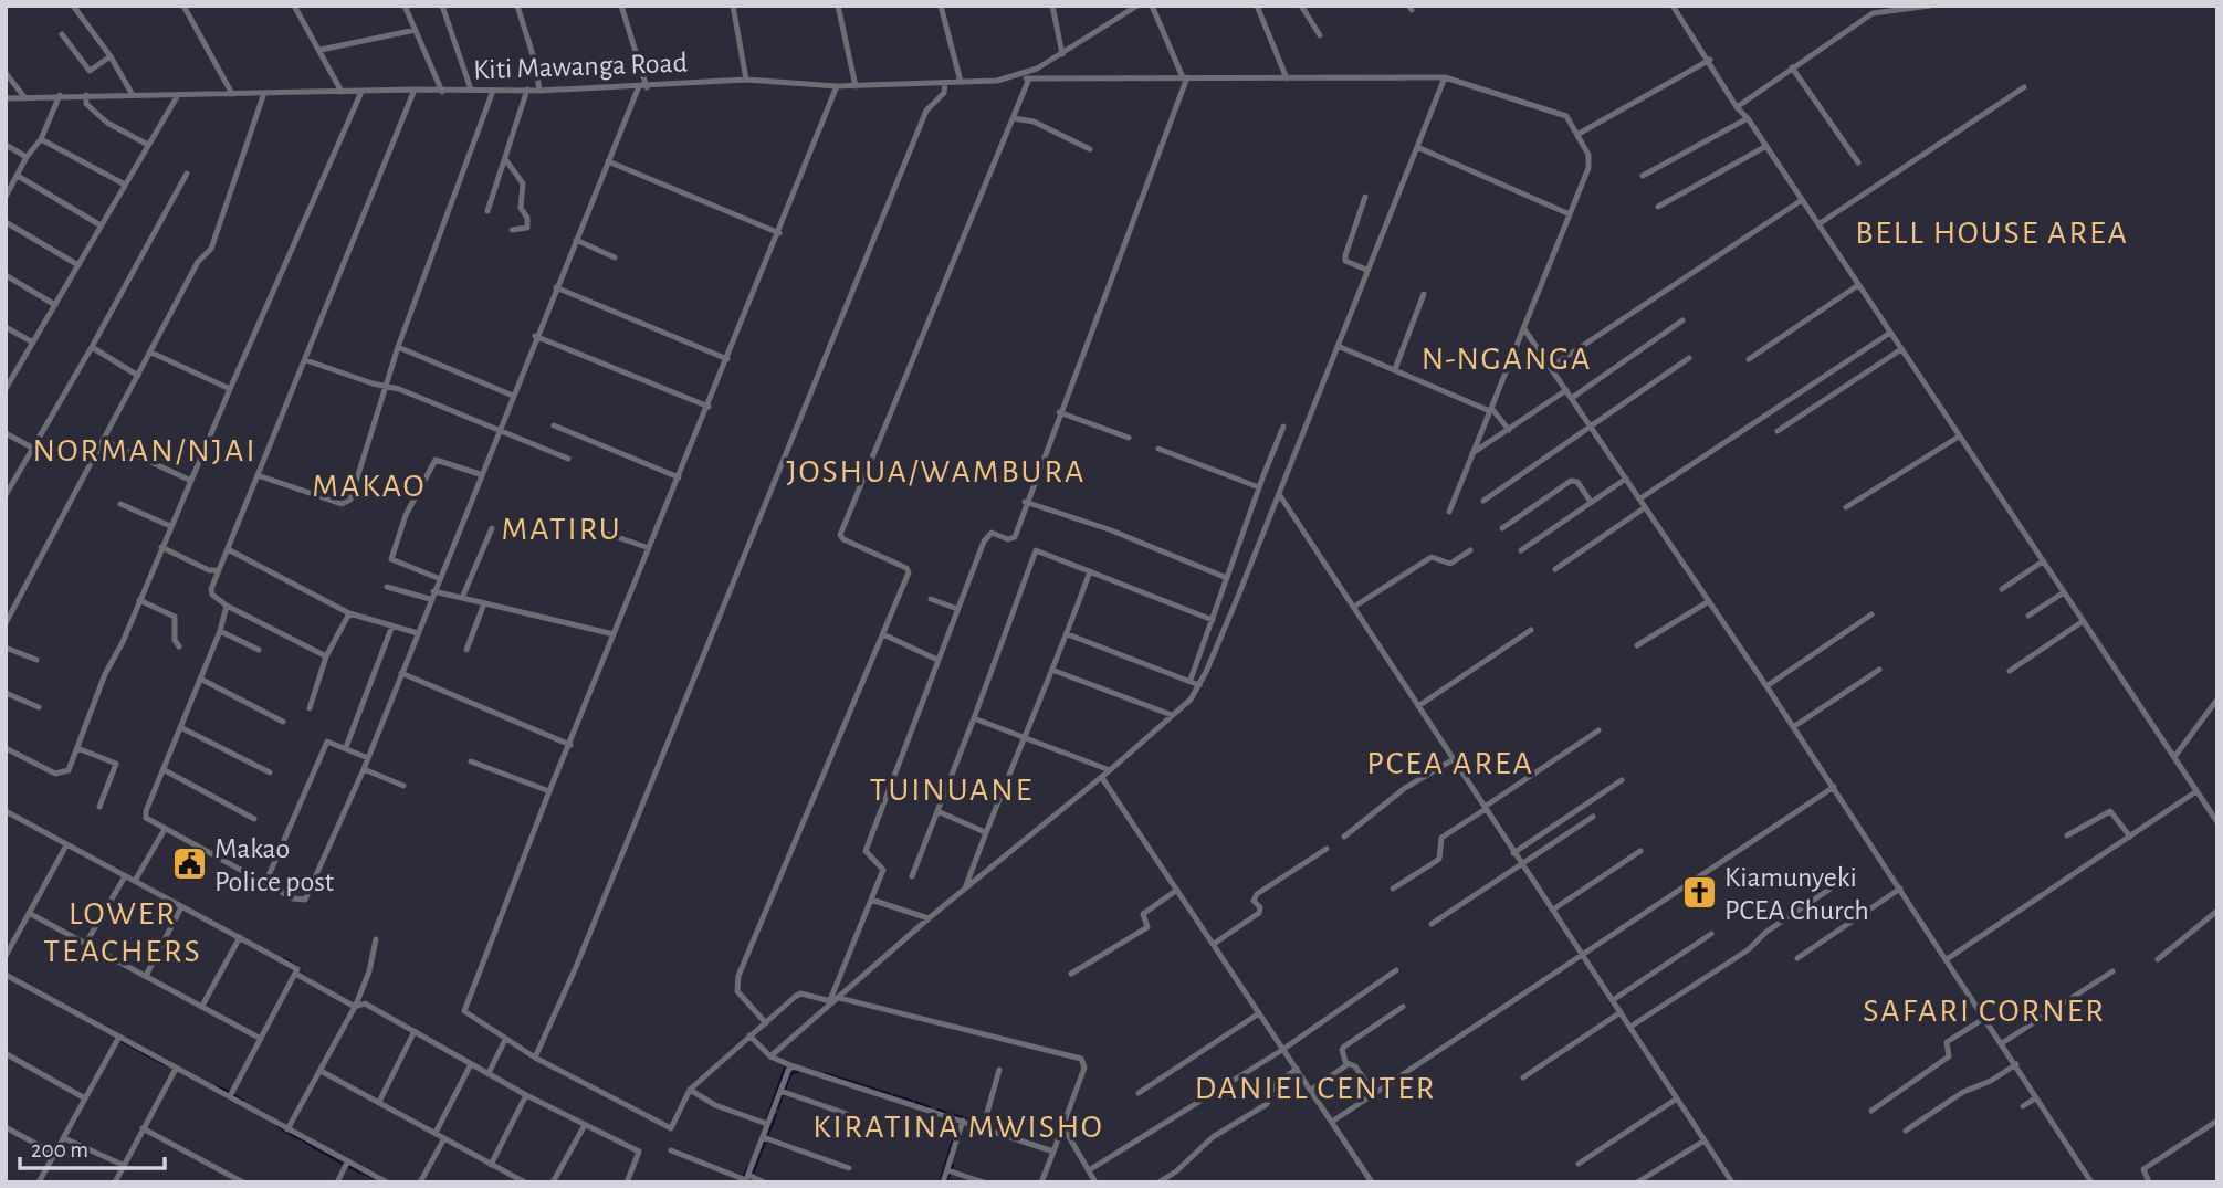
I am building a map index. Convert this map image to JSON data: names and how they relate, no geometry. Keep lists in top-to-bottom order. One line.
{"streets":{"street":["Kiti Mawanga Road"]},"districts":["BELL HOUSE AREA","N-NGANGA","NORMAN/NJAI","JOSHUA/WAMBURA","MAKAO","MATIRU","PCEA AREA","TUINUANE","LOWER TEACHERS","SAFARI CORNER","DANIEL CENTER","KIRATINA MWISHO"],"places":{"public building":["Makao Police post"],"church":["Kiamunyeki PCEA Church"]},"scale_bar":"200 m"}
